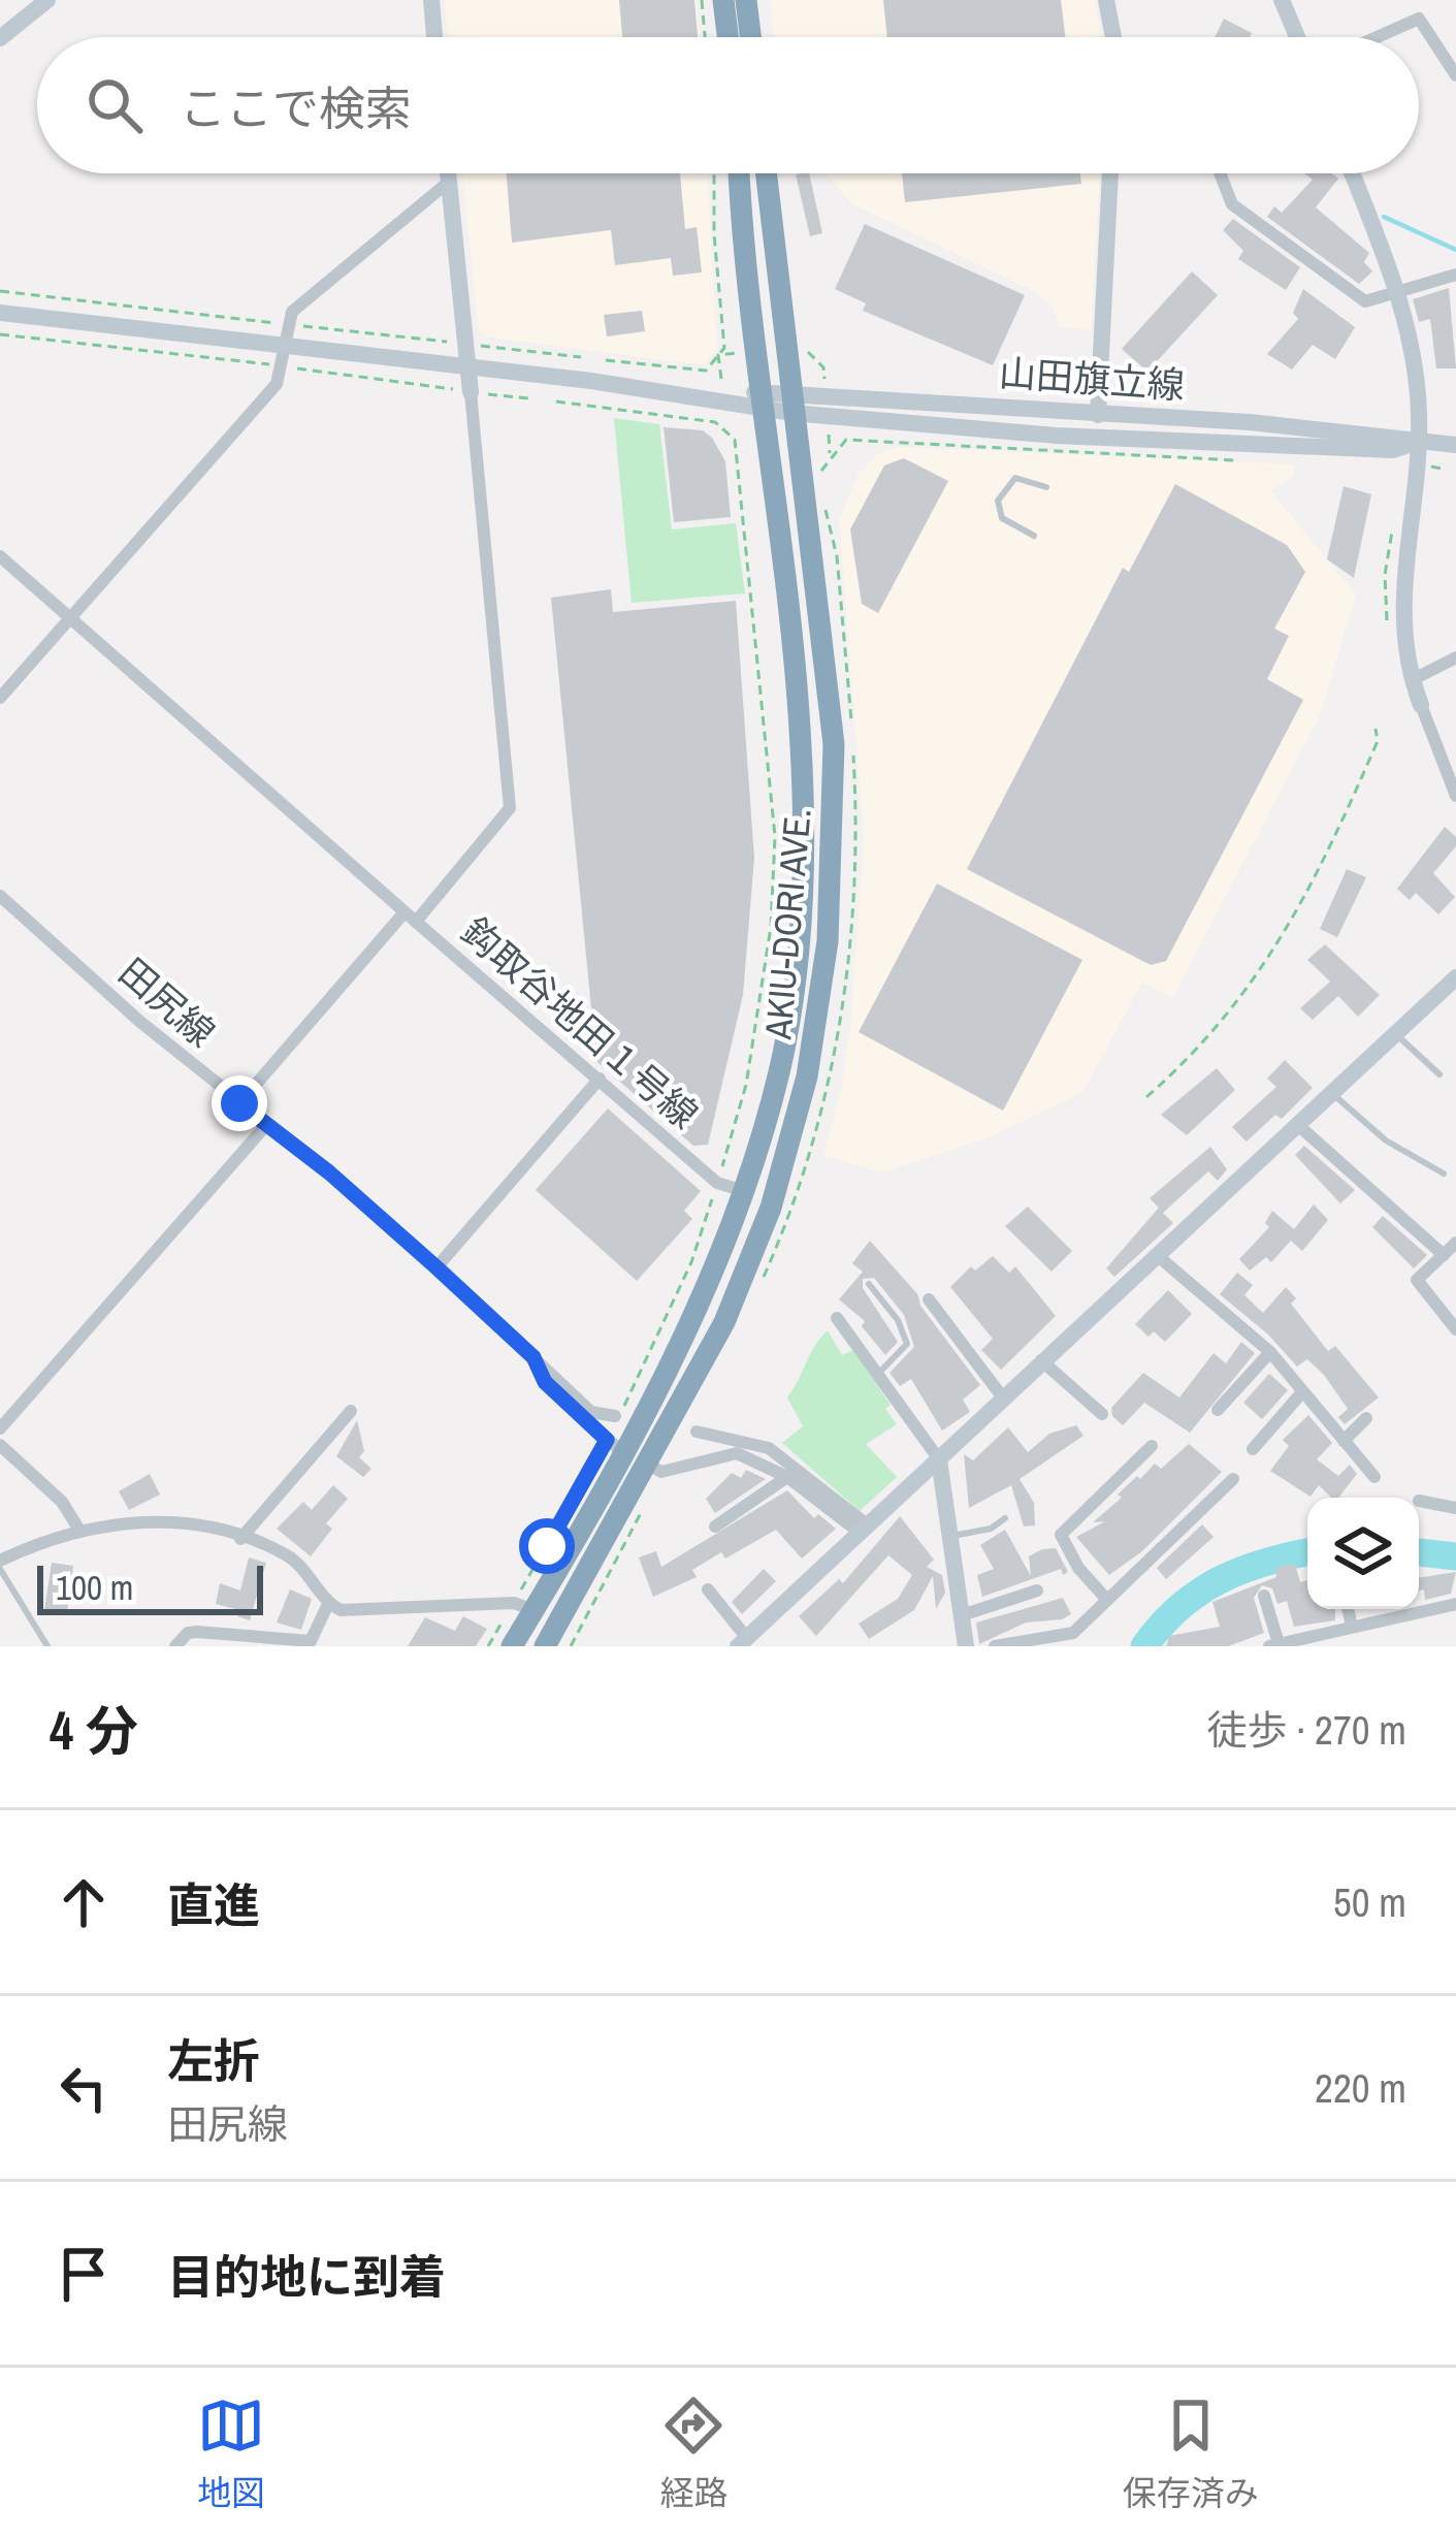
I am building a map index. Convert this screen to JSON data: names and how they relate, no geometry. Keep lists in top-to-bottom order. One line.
{"streets":{"highway":["AKIU-DORI AVE."],"street":["山田旗立線","田尻線","鈎取谷地田１号線"]},"crossings":[["山田旗立線","AKIU-DORI AVE."],["AKIU-DORI AVE.","田尻線"],["AKIU-DORI AVE.","鈎取谷地田１号線"]],"scale_bar":"100 m","page":{"search":"ここで検索","scale":"100 m","heading":["4 分","徒歩 · 270 m"],"list":[["直進","50 m"],["左折","田尻線","220 m"],"目的地に到着"],"nav":["地図","経路","保存済み"]}}
